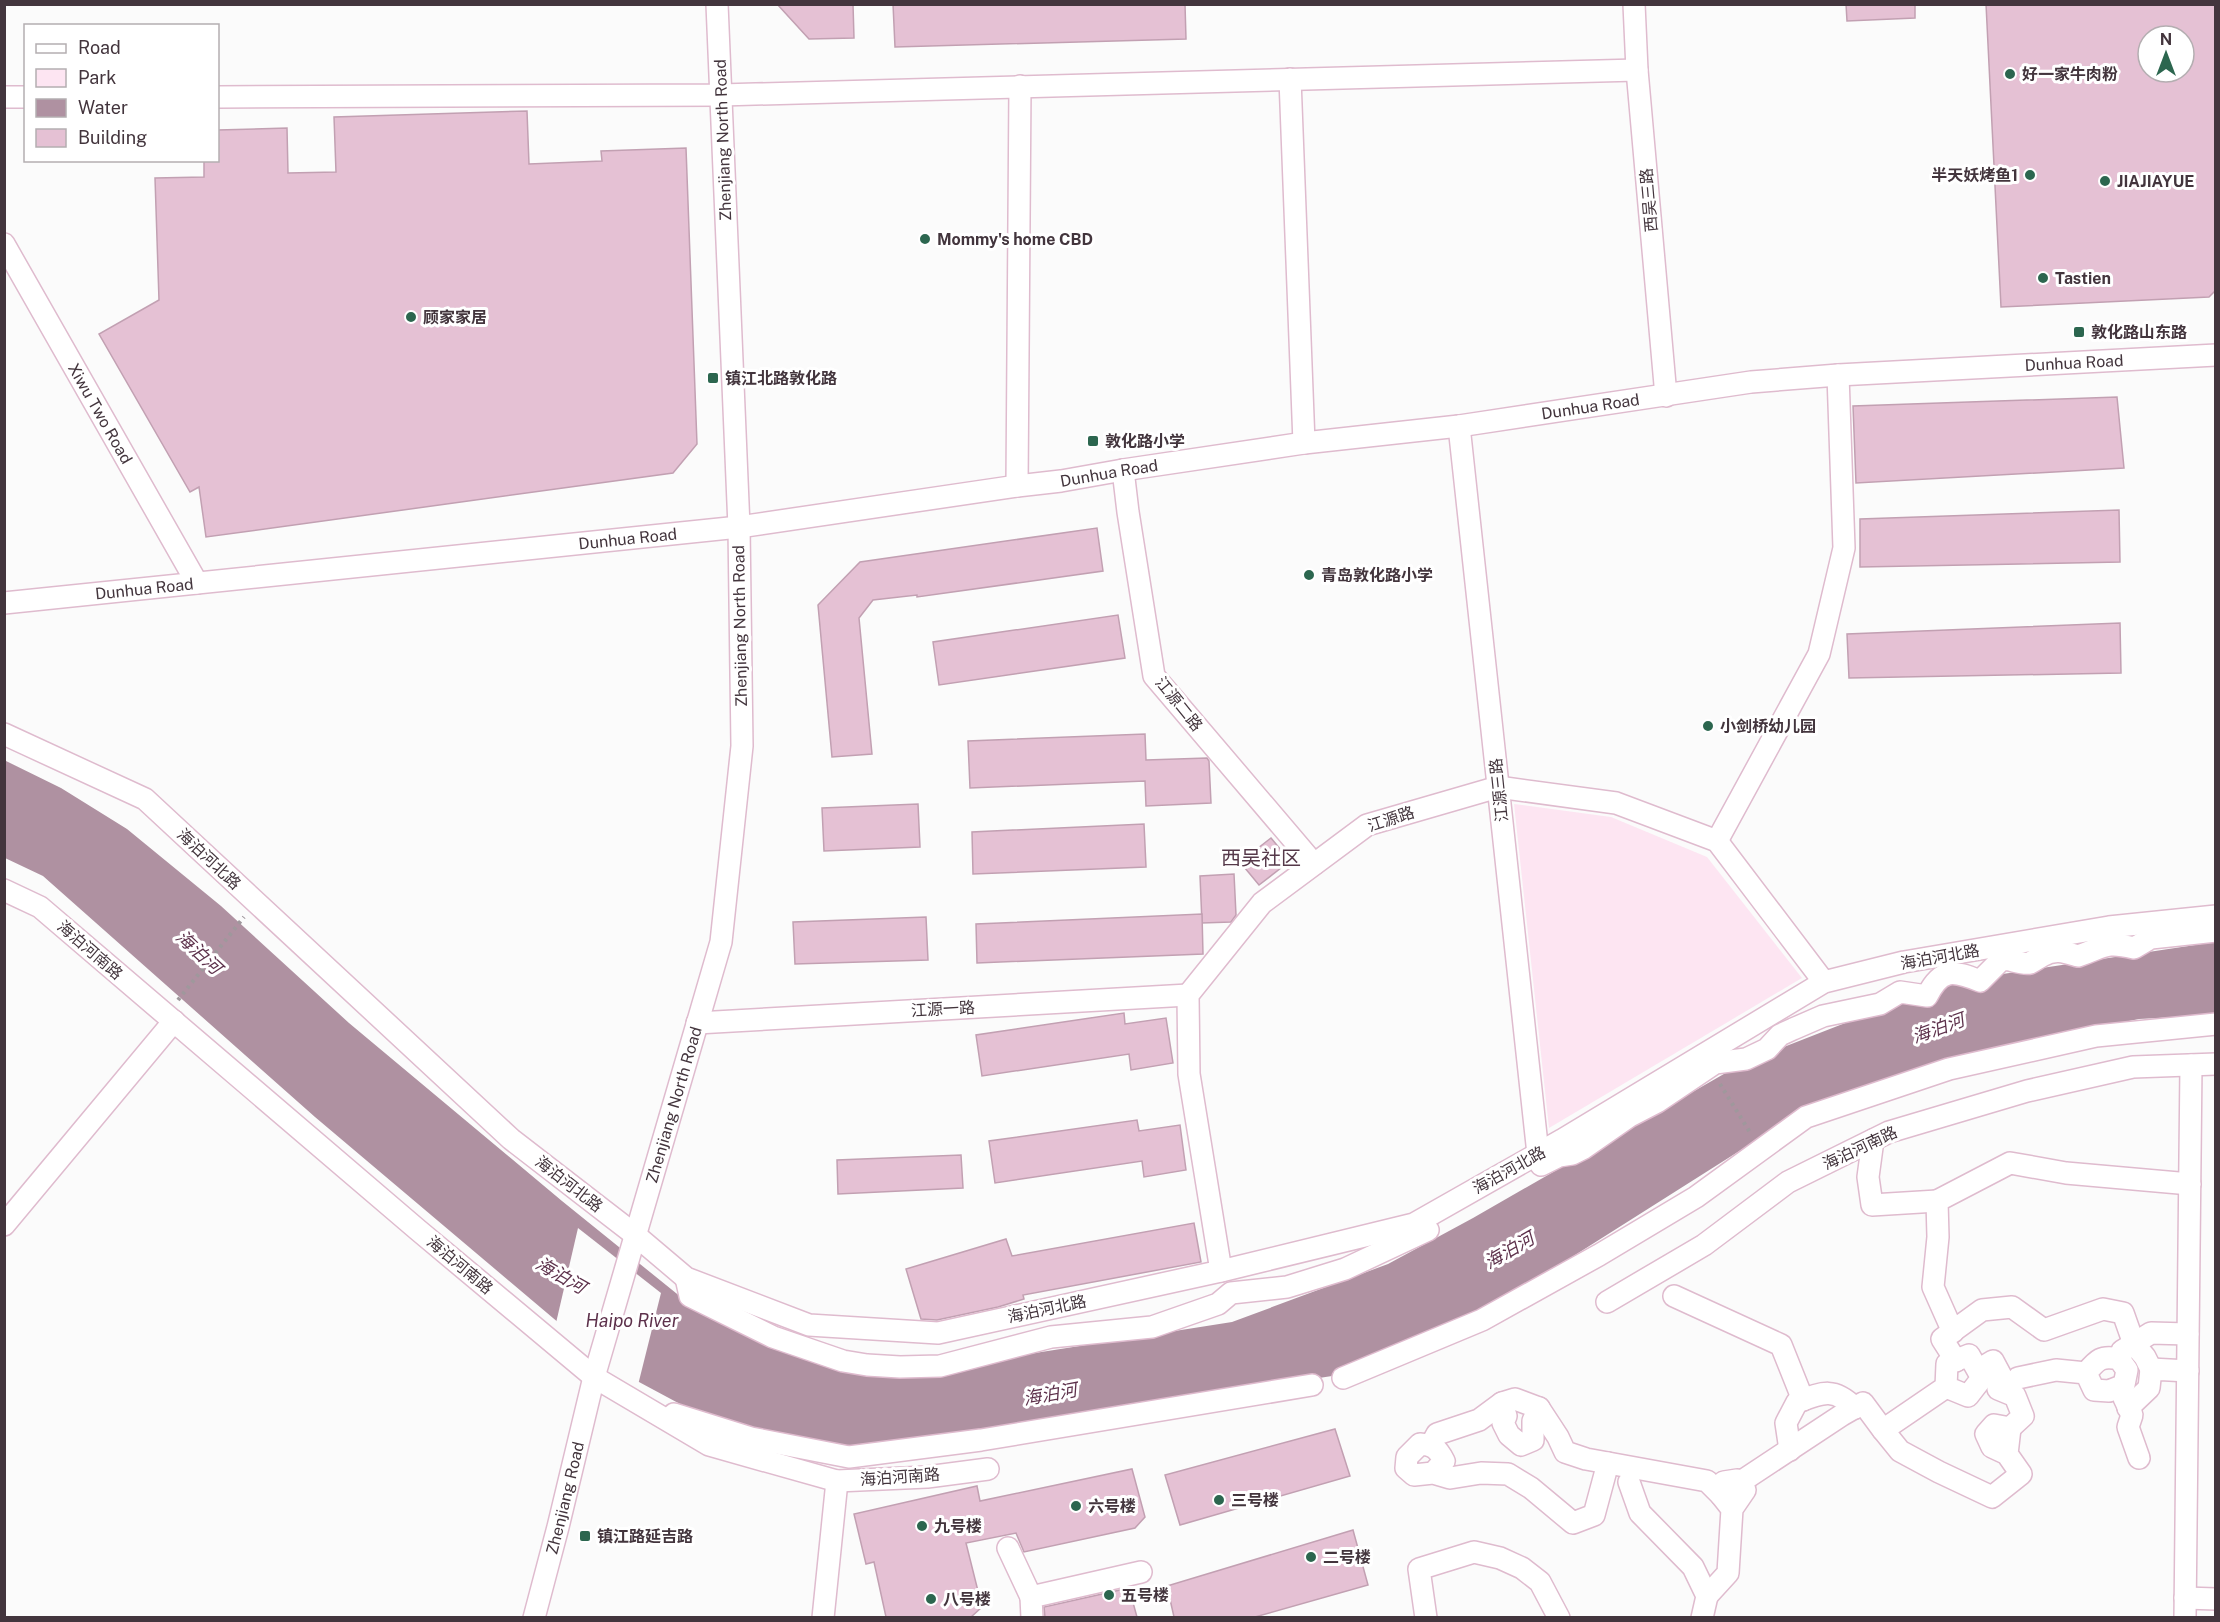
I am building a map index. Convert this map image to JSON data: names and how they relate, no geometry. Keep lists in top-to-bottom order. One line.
{"streets":{"street":["Zhenjiang North Road","西吴三路","Dunhua Road","Xiwu Two Road","江源二路","江源三路","江源路","海泊河北路","海泊河南路","江源一路","Zhenjiang Road"]},"crossings":[["Zhenjiang North Road","Dunhua Road"],["Zhenjiang North Road","海泊河北路"],["Zhenjiang North Road","海泊河南路"],["Zhenjiang North Road","江源一路"],["Zhenjiang North Road","Zhenjiang Road"],["西吴三路","Dunhua Road"],["Dunhua Road","Xiwu Two Road"],["Dunhua Road","江源二路"],["Dunhua Road","江源三路"],["江源二路","江源路"],["江源三路","江源路"],["江源三路","海泊河北路"],["江源路","江源一路"],["海泊河南路","Zhenjiang Road"]],"districts":["西吴社区"],"water":["海泊河","Haipo River"],"places":{"other":["好一家牛肉粉","半天妖烤鱼1","JIAJIAYUE","Mommy's home CBD","Tastien","顾家家居","青岛敦化路小学","小剑桥幼儿园","三号楼","六号楼","九号楼","二号楼","五号楼","八号楼"],"transit":["敦化路山东路","镇江北路敦化路","敦化路小学","镇江路延吉路"]},"legend":["Road","Park","Water","Building"],"north":"top"}
